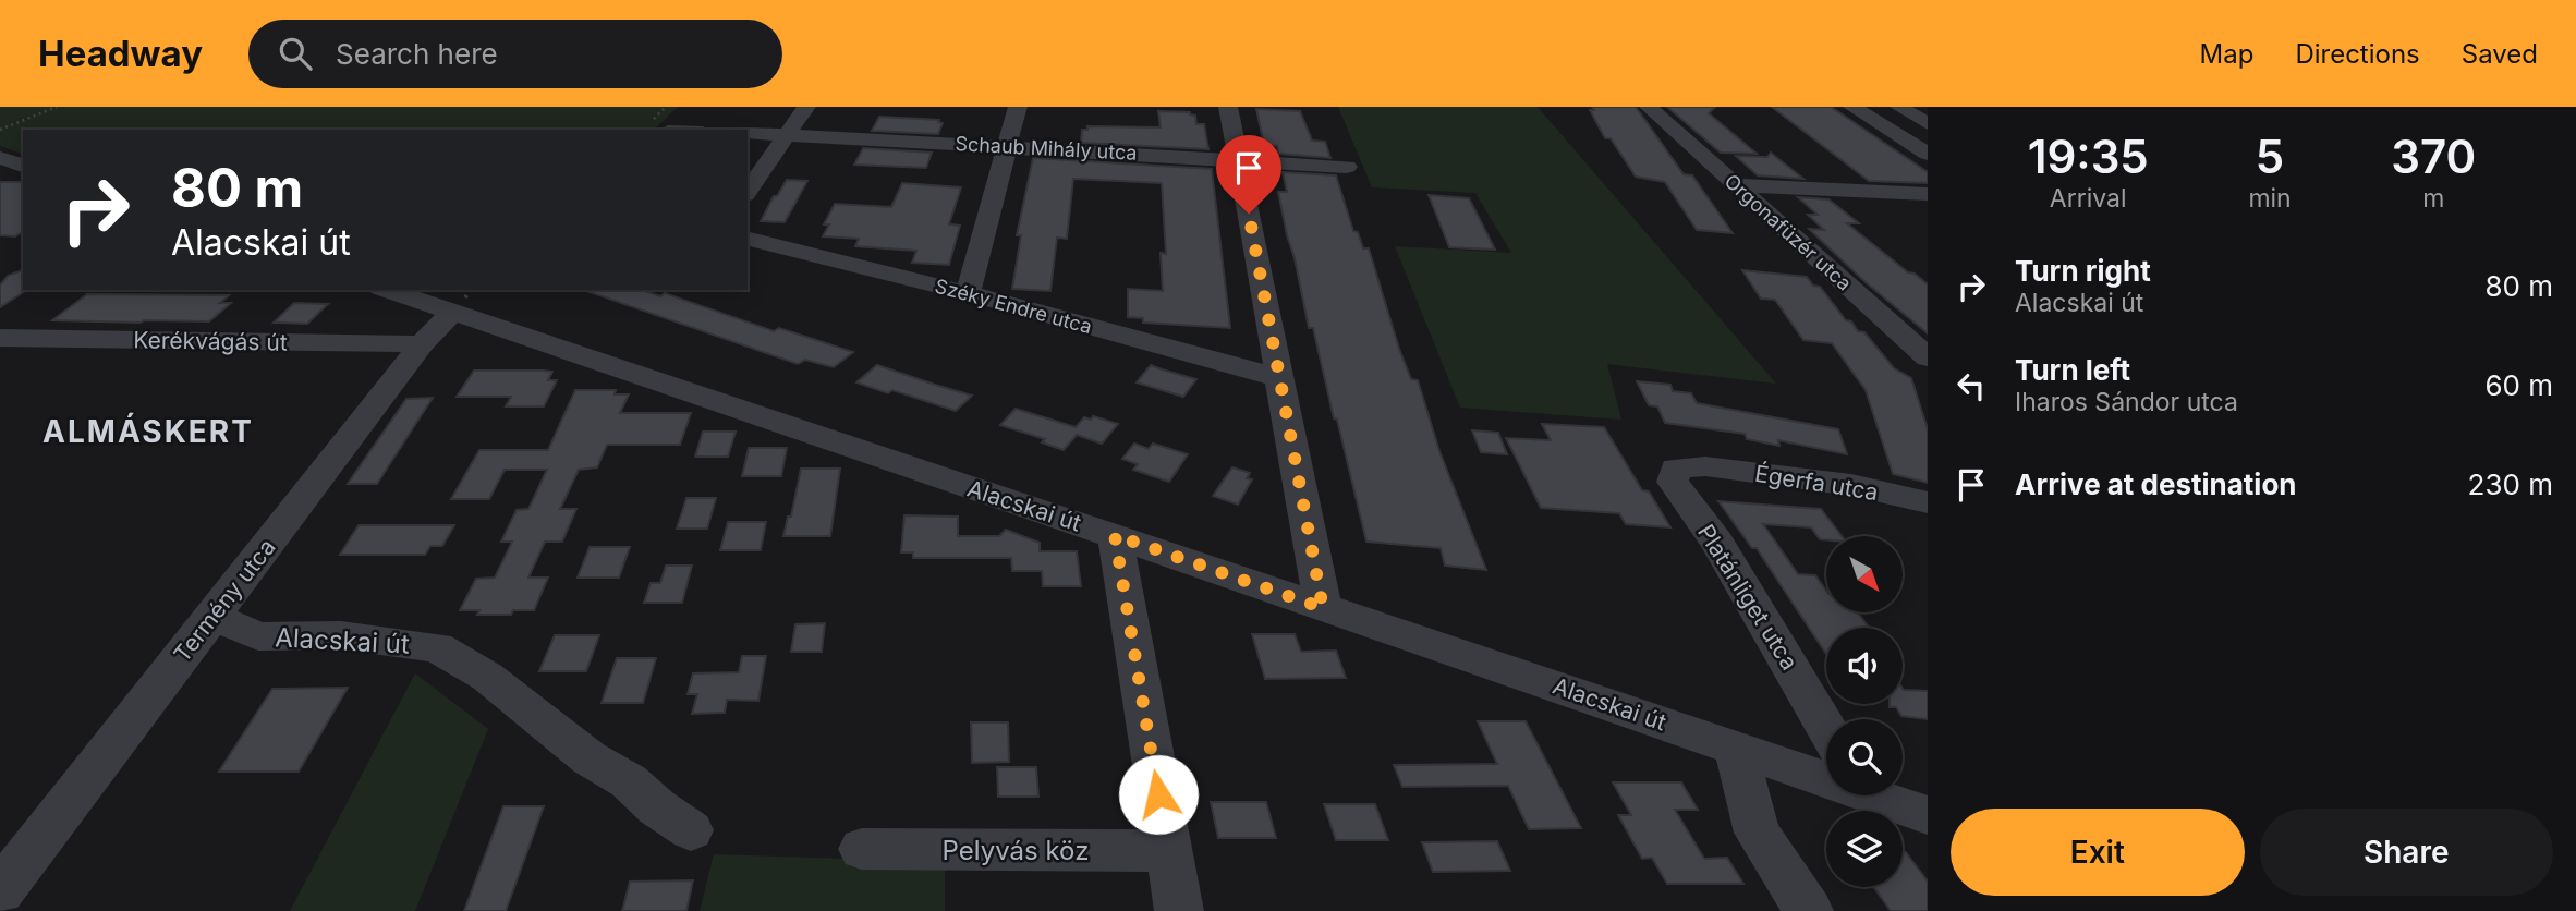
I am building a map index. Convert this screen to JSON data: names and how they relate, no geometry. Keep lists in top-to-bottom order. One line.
{"streets":{"street":["Schaub Mihály utca","Orgonafüzér utca","Széky Endre utca","Kerékvágás út","Égerfa utca","Alacskai út","Platánliget utca","Termény utca","Pelyvás köz"]},"crossings":[["Kerékvágás út","Termény utca"],["Égerfa utca","Platánliget utca"],["Alacskai út","Termény utca"]],"districts":["ALMÁSKERT"],"north":"bottom right","page":{"header":"Headway","search":"Search here","nav":["Map","Directions","Saved"],"eta":["19:35","Arrival","5","min","370","m"],"turn":["80 m","Alacskai út"],"list":[{"name":"Turn right","note":"Alacskai út","value":"80 m"},{"name":"Turn left","note":"Iharos Sándor utca","value":"60 m"},{"name":"Arrive at destination","value":"230 m"}],"buttons":["Exit","Share"]}}
